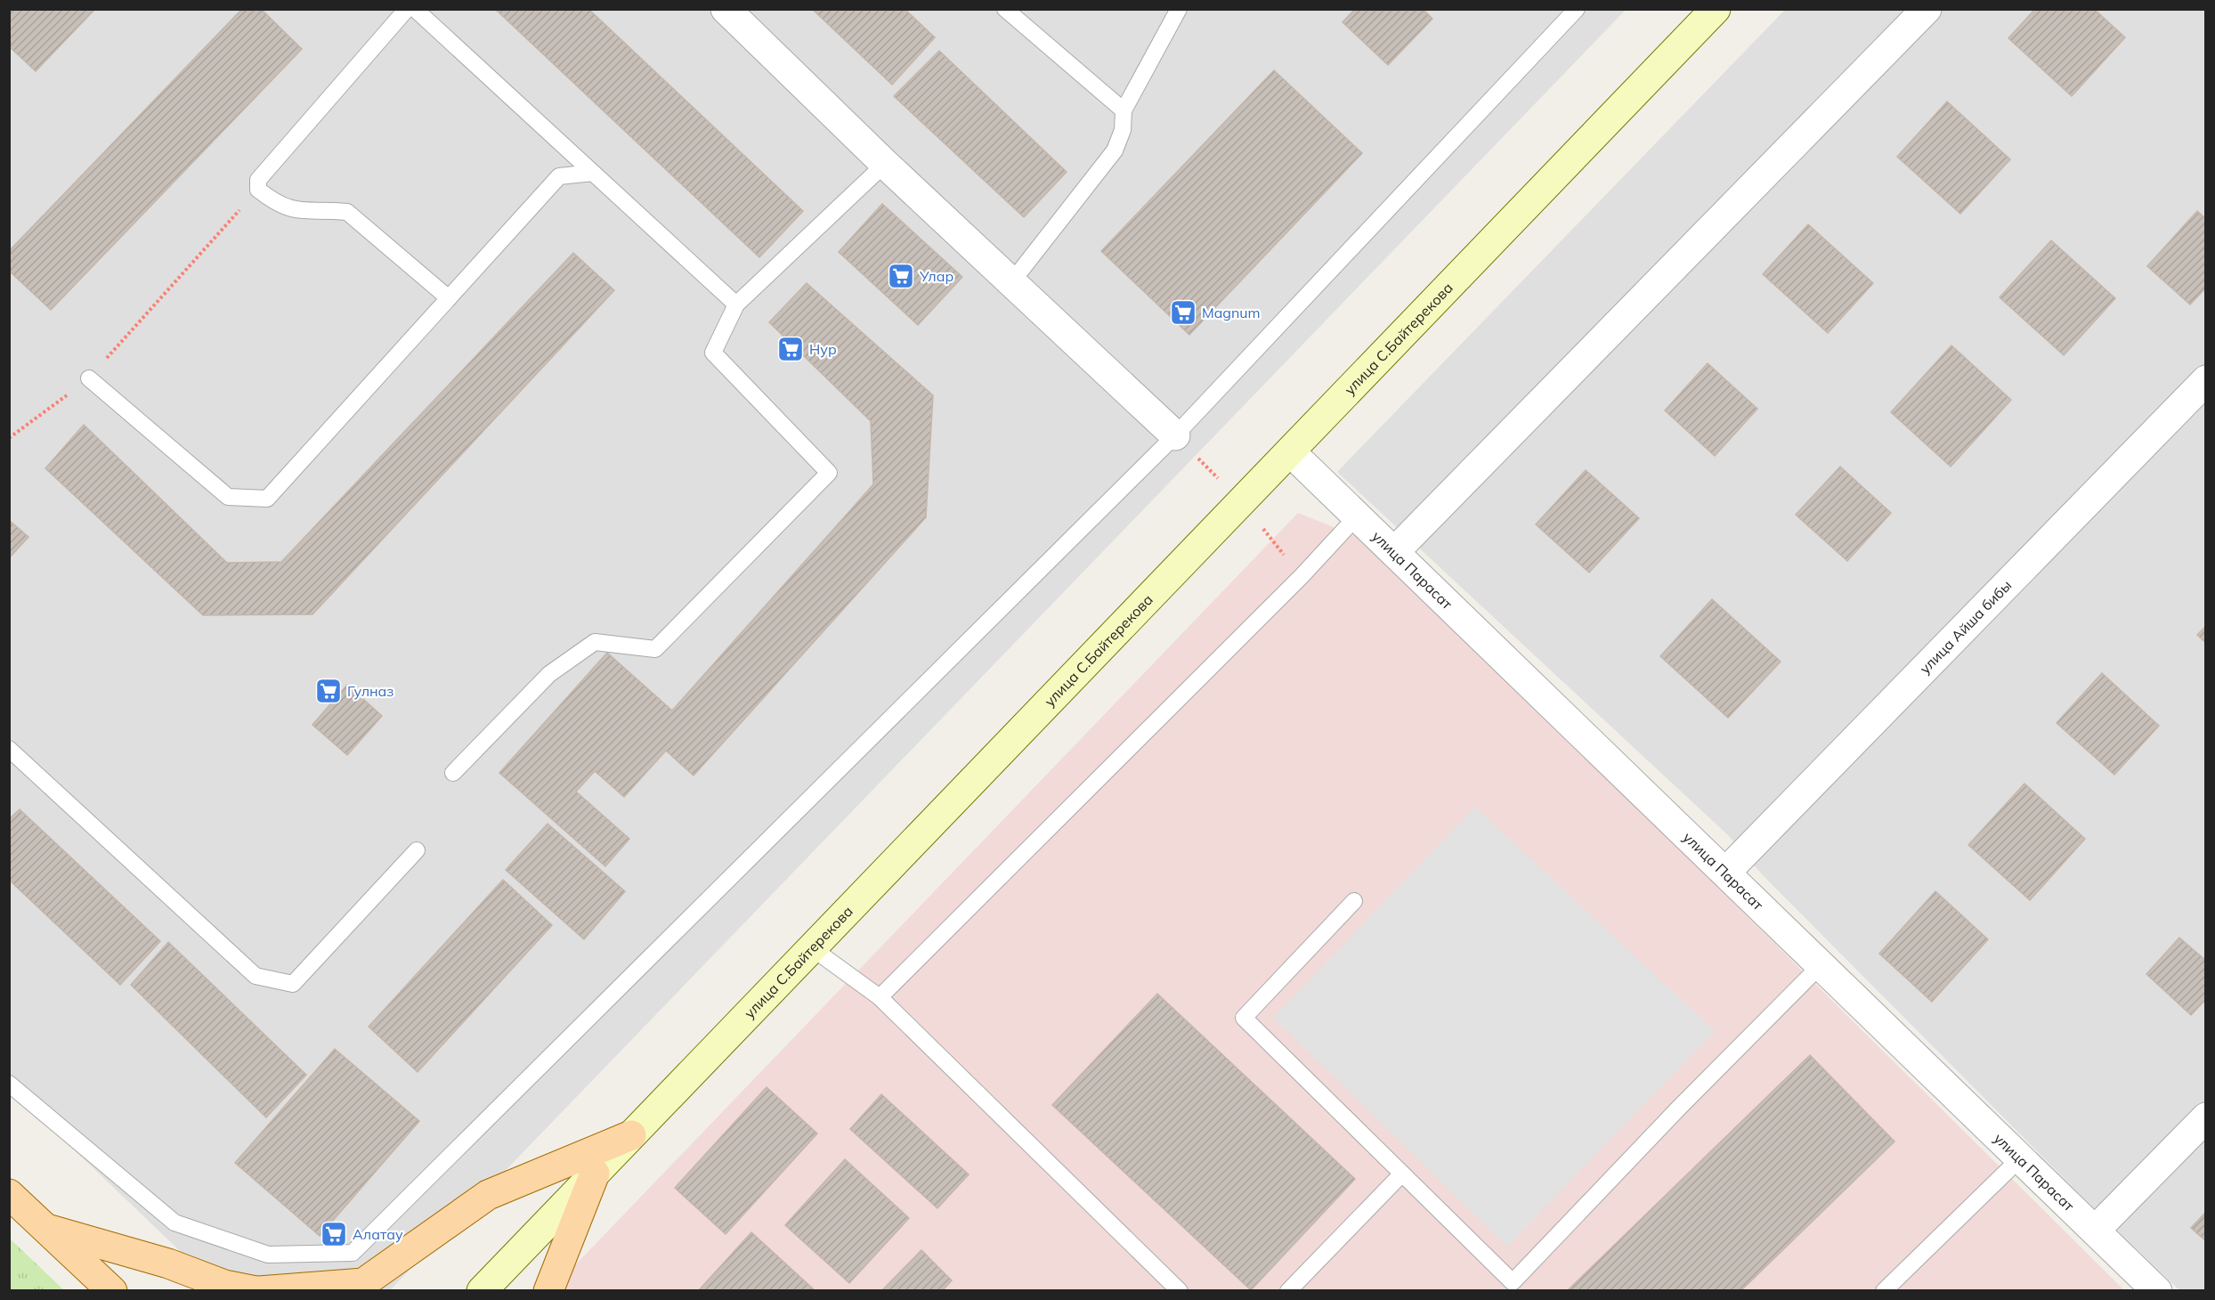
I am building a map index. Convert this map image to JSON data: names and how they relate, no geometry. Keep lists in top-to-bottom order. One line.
{"streets":{"main road":["улица С.Байтерекова"],"street":["улица Парасат","улица Айша бибы"]},"crossings":[["улица С.Байтерекова","улица Парасат"],["улица Парасат","улица Айша бибы"]],"places":{"supermarket":["Улар","Magnum","Нур","Гулназ","Алатау"]}}
